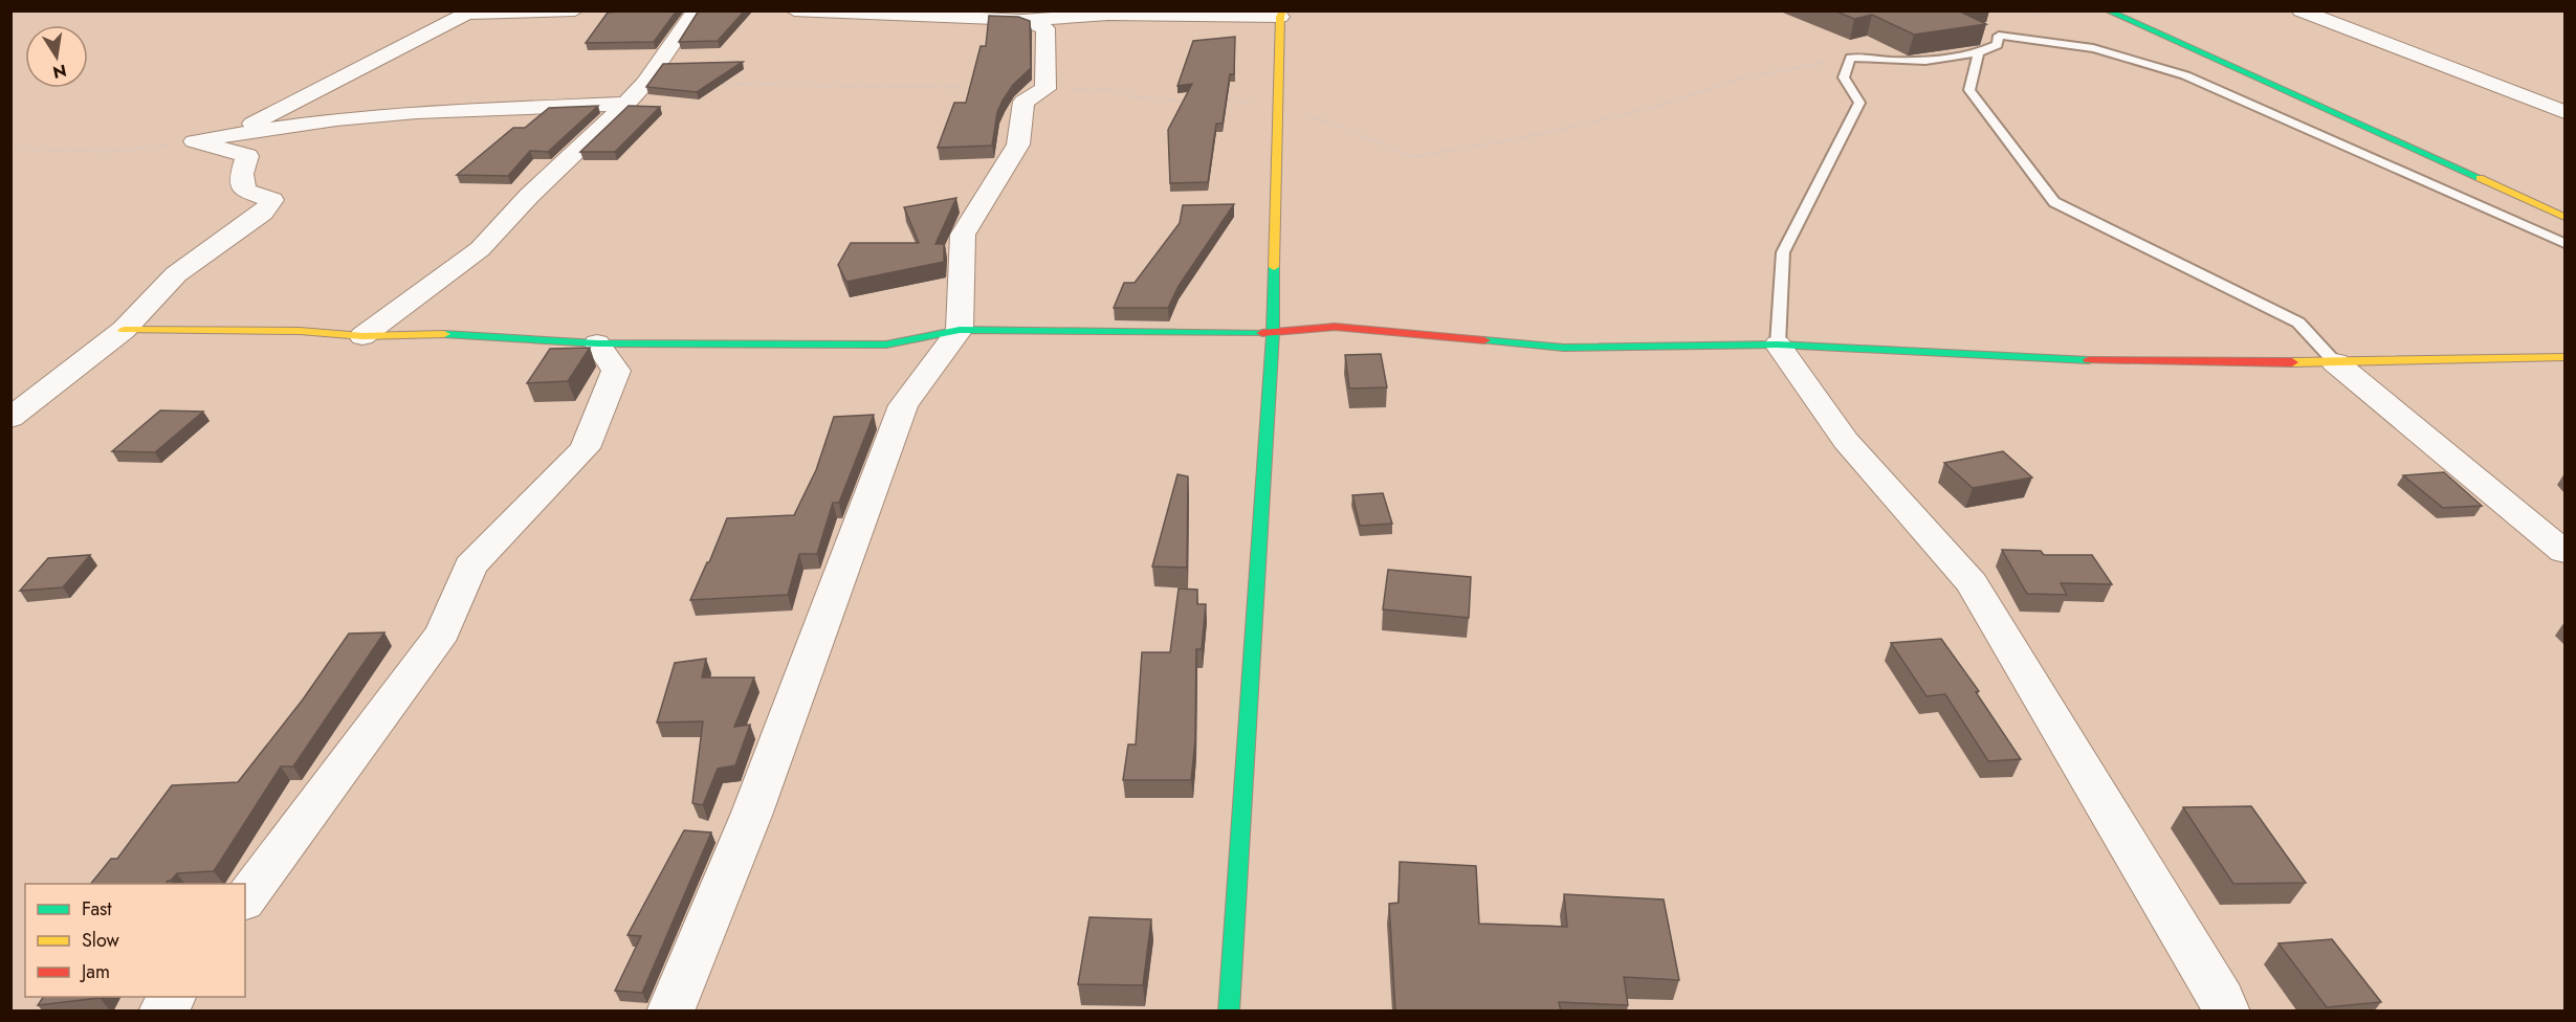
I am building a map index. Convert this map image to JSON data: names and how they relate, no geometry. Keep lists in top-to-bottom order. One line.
{"legend":["Fast","Slow","Jam"],"north":"bottom"}
